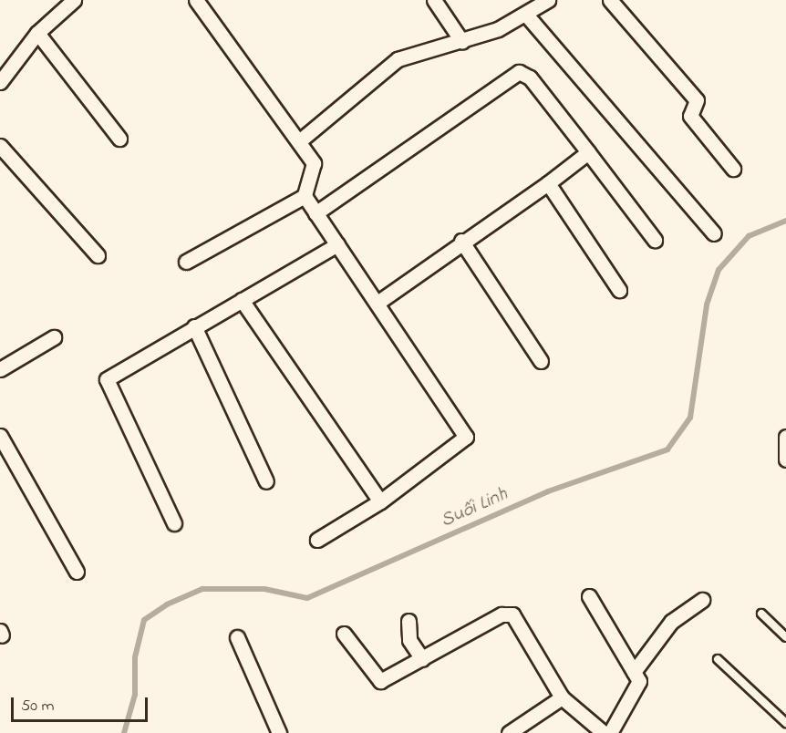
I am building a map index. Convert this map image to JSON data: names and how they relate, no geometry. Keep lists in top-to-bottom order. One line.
{"water":["Suối Linh"],"scale_bar":"50 m"}
